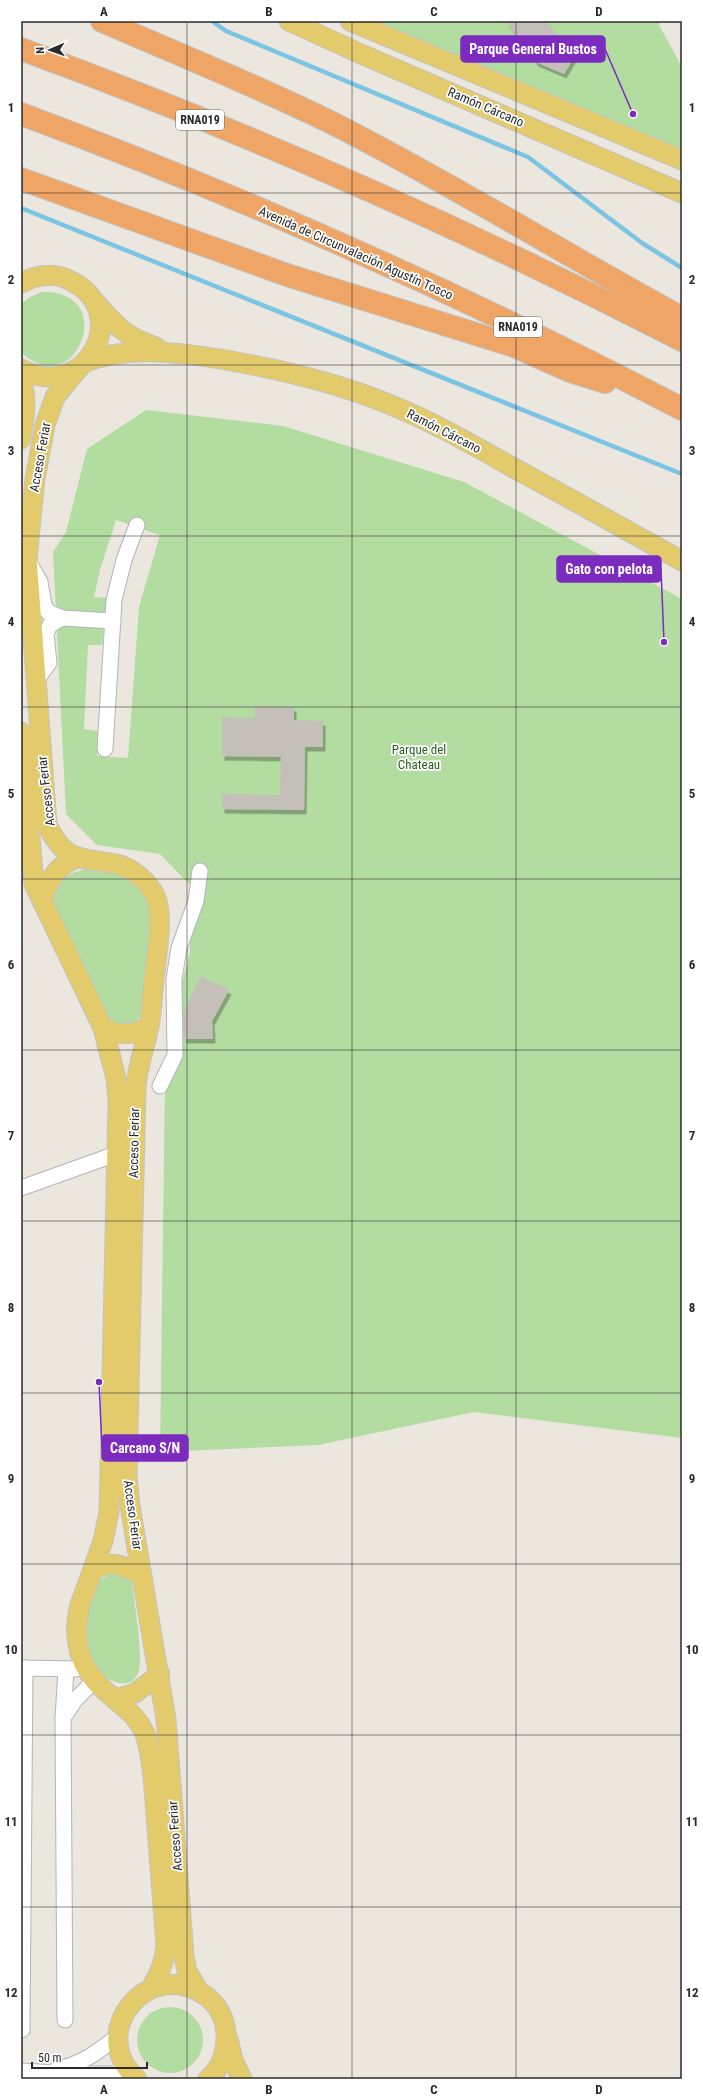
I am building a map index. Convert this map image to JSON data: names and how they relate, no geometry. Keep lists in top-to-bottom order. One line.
{"streets":{"highway":["RNA019","Avenida de Circunvalación Agustín Tosco"],"main road":["Ramón Cárcano","Acceso Feriar"]},"crossings":[["Ramón Cárcano","Acceso Feriar"]],"parks":["Parque del Chateau"],"places":["Parque General Bustos","Gato con pelota","Carcano S/N"],"scale_bar":"50 m","north":"left","grid":{"columns":["A","B","C","D"],"rows":["1","2","3","4","5","6","7","8","9","10","11","12"]}}
